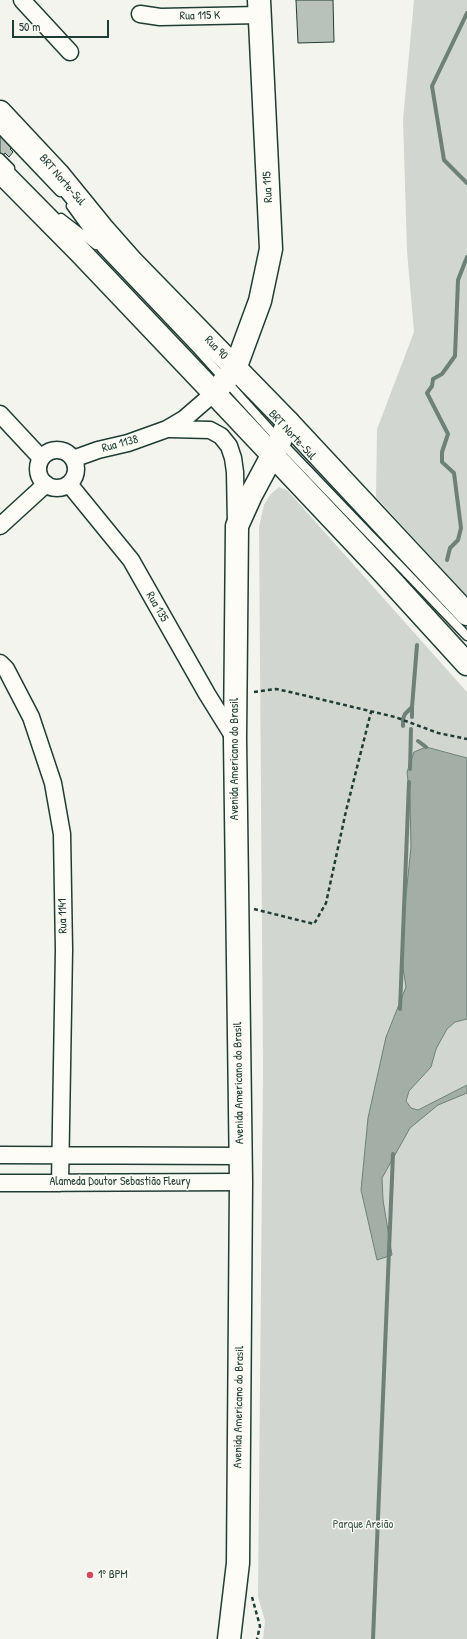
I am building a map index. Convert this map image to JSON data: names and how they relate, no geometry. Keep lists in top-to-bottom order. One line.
{"streets":{"street":["Rua 115 K","Rua 115","Rua 90","Rua 1138","Rua 135","Avenida Americano do Brasil","Rua 1141","Alameda Doutor Sebastião Fleury"],"lane":["BRT Norte-Sul"]},"crossings":[["Rua 115 K","Rua 115"],["BRT Norte-Sul","Rua 115"],["BRT Norte-Sul","Rua 90"],["BRT Norte-Sul","Rua 1138"],["BRT Norte-Sul","Avenida Americano do Brasil"],["Rua 115","Rua 90"],["Rua 115","Rua 1138"],["Rua 90","Rua 1138"],["Rua 90","Avenida Americano do Brasil"],["Rua 1138","Rua 135"],["Rua 1138","Avenida Americano do Brasil"],["Rua 135","Avenida Americano do Brasil"],["Avenida Americano do Brasil","Alameda Doutor Sebastião Fleury"],["Rua 1141","Alameda Doutor Sebastião Fleury"]],"parks":["Parque Areião"],"places":["1º BPM"],"scale_bar":"50 m"}
